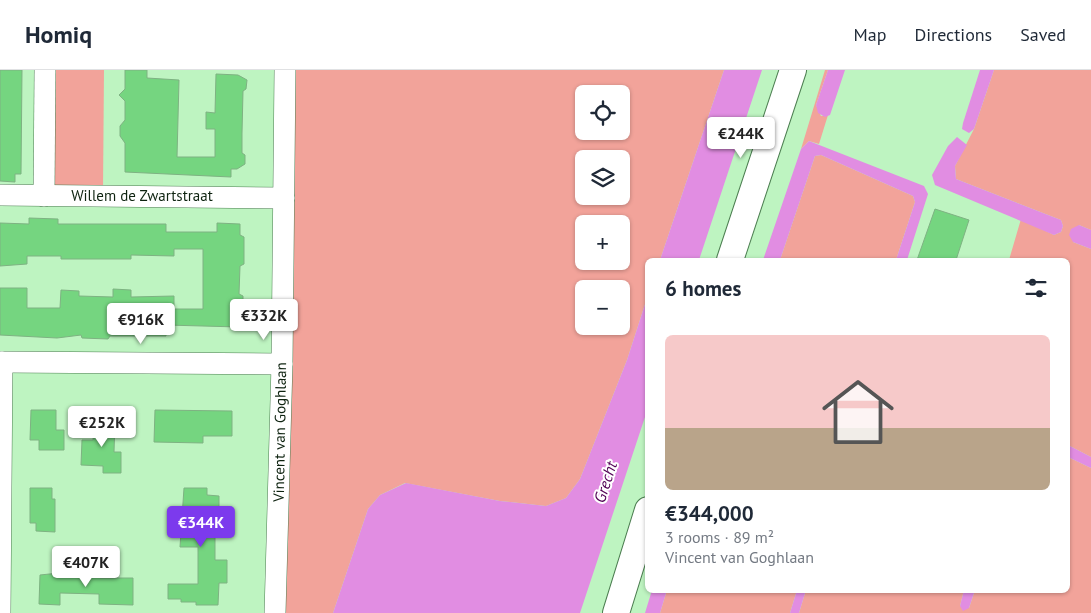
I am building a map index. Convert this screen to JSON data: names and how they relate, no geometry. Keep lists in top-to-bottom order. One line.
{"streets":{"street":["Willem de Zwartstraat","Vincent van Goghlaan"]},"crossings":[["Willem de Zwartstraat","Vincent van Goghlaan"]],"water":["Grecht"],"page":{"header":"Homiq","nav":["Map","Directions","Saved"],"map_buttons":["+","−"],"price":["€244K","€332K","€916K","€252K","€344K","€407K"],"heading":"6 homes","list":[{"name":"€344,000","note":"3 rooms · 89 m² · Vincent van Goghlaan"}]}}
